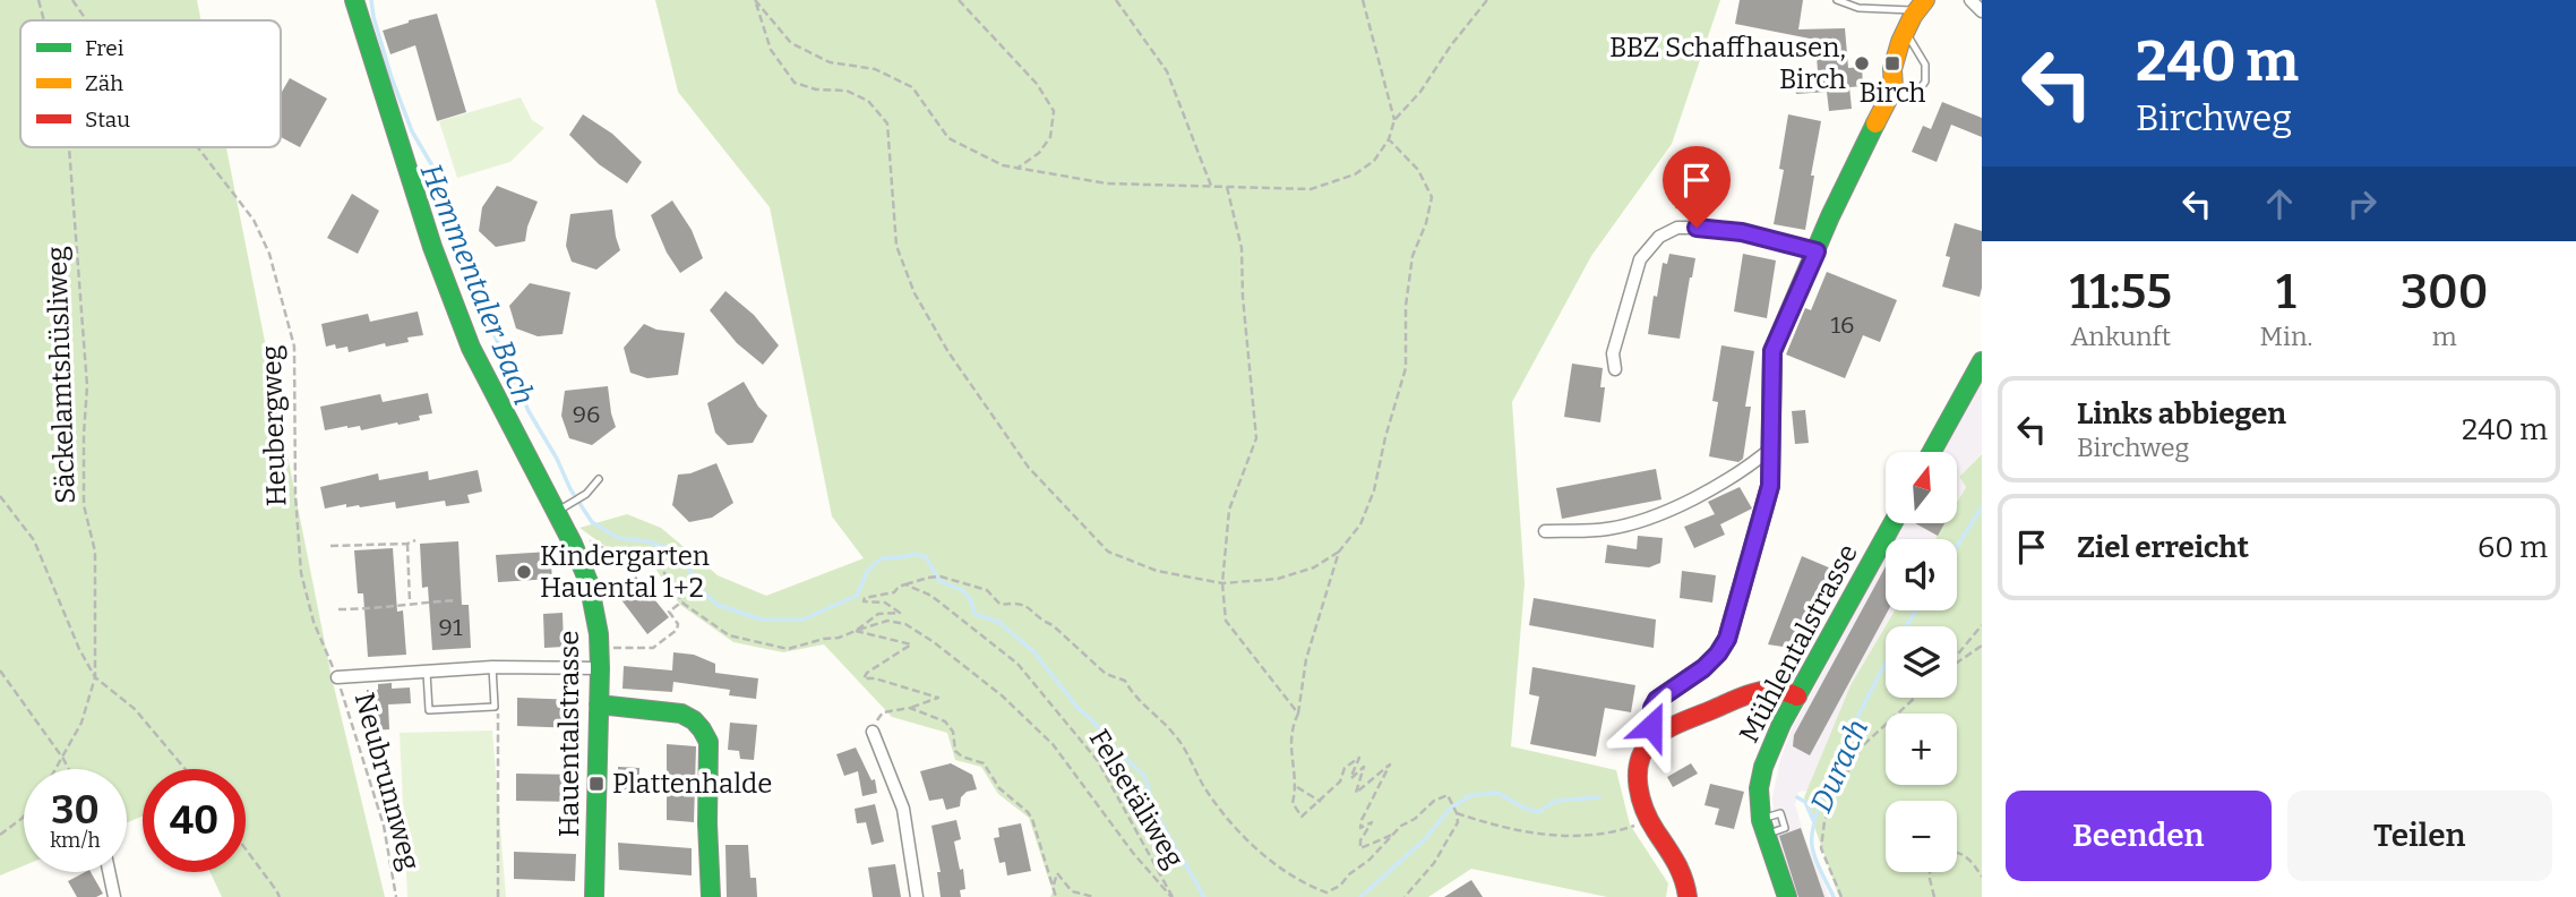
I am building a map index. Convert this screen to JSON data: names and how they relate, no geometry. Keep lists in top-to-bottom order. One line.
{"streets":{"street":["Mühlentalstrasse","Hauentalstrasse"],"path":["Säckelamtshüsliweg","Heubergweg","Neubrunnweg","Felsetäliweg"]},"crossings":[["Heubergweg","Neubrunnweg"]],"water":["Hemmentaler Bach","Durach"],"places":{"other":["BBZ Schaffhausen, Birch","Kindergarten Hauental 1+2"],"transit":["Birch","Plattenhalde"]},"house_numbers":["16","96","91"],"legend":["Frei","Zäh","Stau"],"north":"top","page":{"turn":["240 m","Birchweg"],"eta":["11:55","Ankunft","1","Min.","300","m"],"list":[{"name":"Links abbiegen","note":"Birchweg","value":"240 m"},{"name":"Ziel erreicht","value":"60 m"}],"map_buttons":["+","−"],"speed":"30 km/h","limit":"40","buttons":["Beenden","Teilen"]}}
